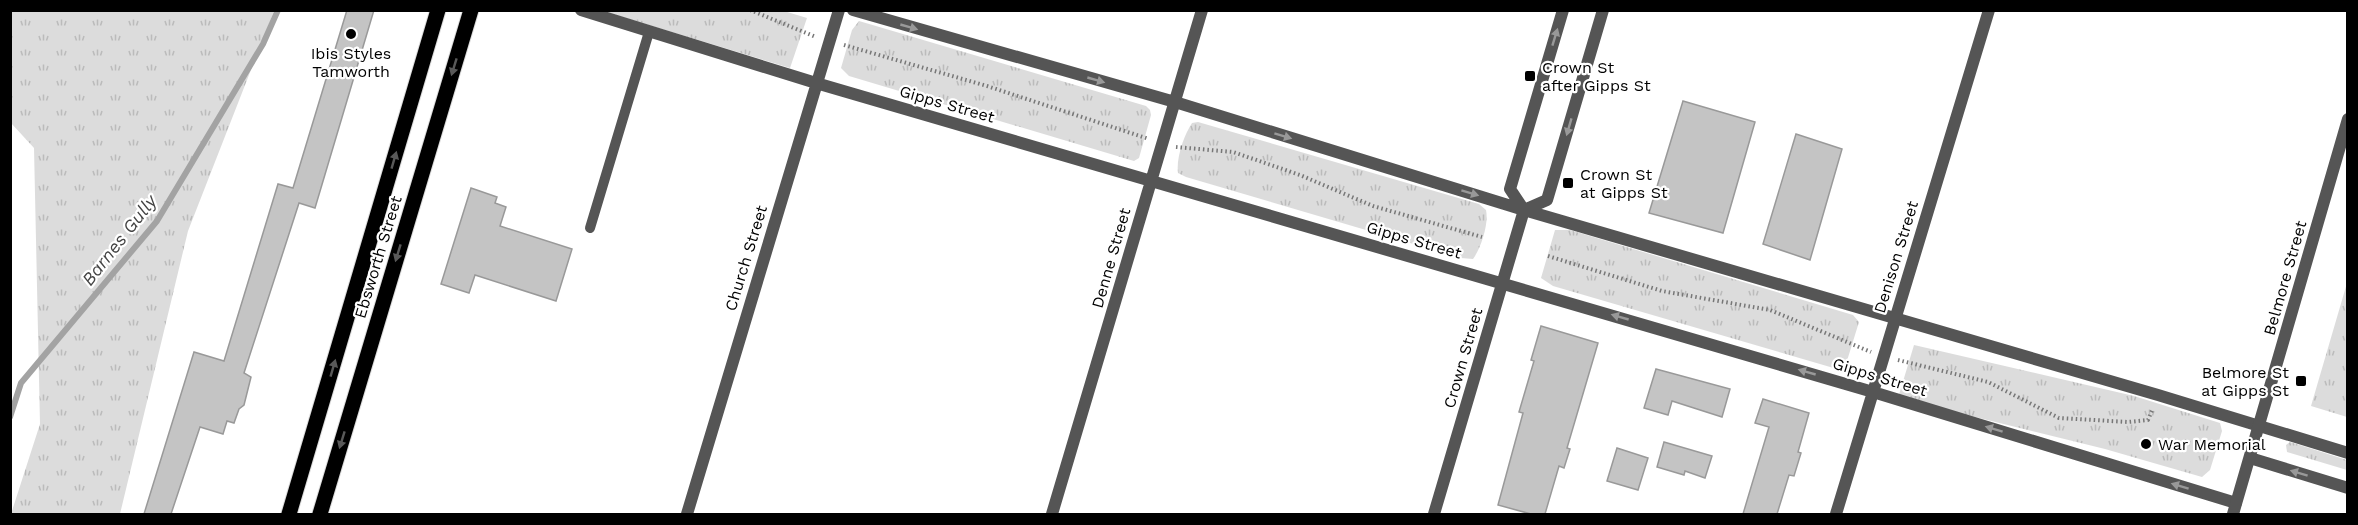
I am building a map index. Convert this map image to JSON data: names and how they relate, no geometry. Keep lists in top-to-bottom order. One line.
{"streets":{"main road":["Ebsworth Street"],"street":["Gipps Street","Denison Street","Church Street","Denne Street","Belmore Street","Crown Street"]},"crossings":[["Gipps Street","Denison Street"],["Gipps Street","Church Street"],["Gipps Street","Denne Street"],["Gipps Street","Belmore Street"],["Gipps Street","Crown Street"]],"water":["Barnes Gully"],"places":{"other":["Ibis Styles Tamworth","War Memorial"],"transit":["Crown St after Gipps St","Crown St at Gipps St","Belmore St at Gipps St"]}}
